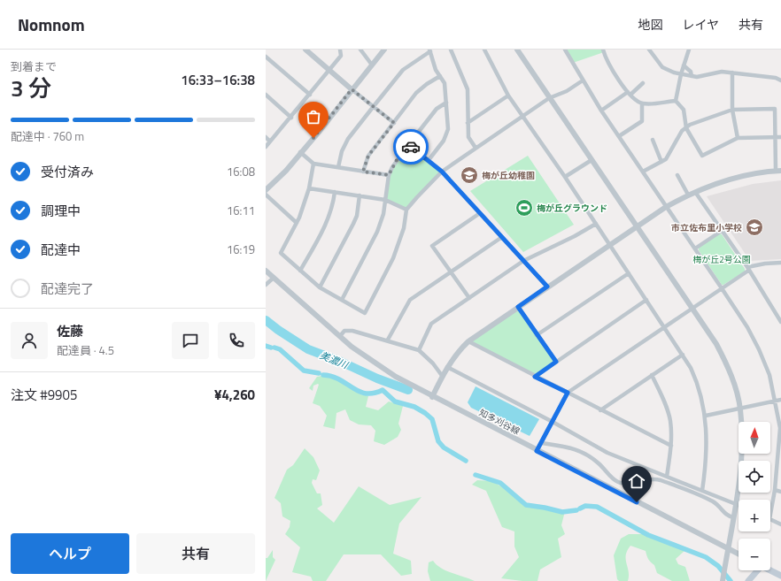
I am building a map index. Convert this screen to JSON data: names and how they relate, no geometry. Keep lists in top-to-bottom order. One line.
{"streets":{"street":["知多刈谷線"]},"water":["美濃川"],"parks":["梅が丘2号公園"],"places":{"school or university":["梅が丘幼稚園","市立佐布里小学校"],"sports":["梅が丘グラウンド"]},"north":"top","page":{"header":"Nomnom","nav":["地図","レイヤ","共有"],"heading":["3 分","到着まで","16:33–16:38"],"panel":["佐藤","配達員 · 4.5","注文 #9905","¥4,260"],"bar":"配達中 · 760 m","list":[["受付済み","16:08"],["調理中","16:11"],["配達中","16:19"],"配達完了"],"map_buttons":["+","−"],"buttons":["ヘルプ","共有"]}}
